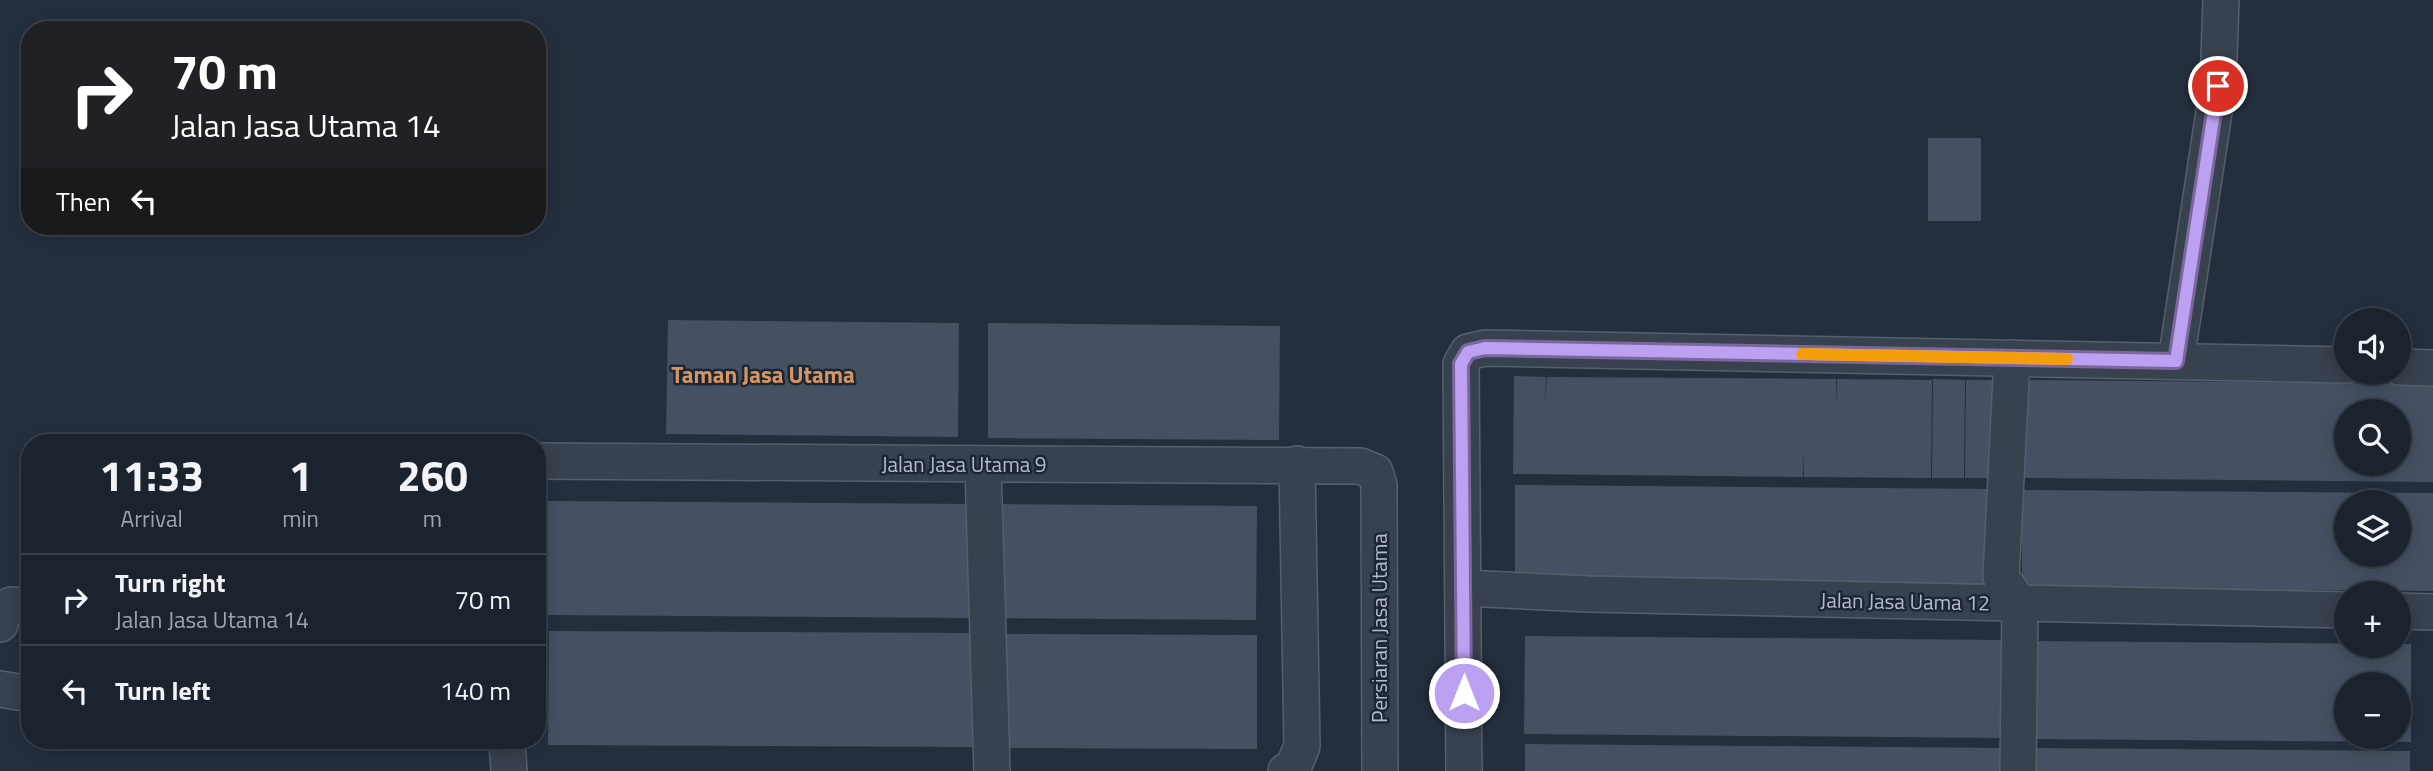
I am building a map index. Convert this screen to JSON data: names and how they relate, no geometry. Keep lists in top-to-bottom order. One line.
{"streets":{"street":["Jalan Jasa Utama 9","Jalan Jasa Uama 12","Persiaran Jasa Utama"]},"crossings":[["Jalan Jasa Utama 9","Persiaran Jasa Utama"]],"districts":["Taman Jasa Utama"],"page":{"turn":["70 m","Jalan Jasa Utama 14"],"then":"Then","map_buttons":["+","−"],"eta":["11:33","Arrival","1","min","260","m"],"list":[{"name":"Turn right","note":"Jalan Jasa Utama 14","value":"70 m"},{"name":"Turn left","value":"140 m"}]}}
